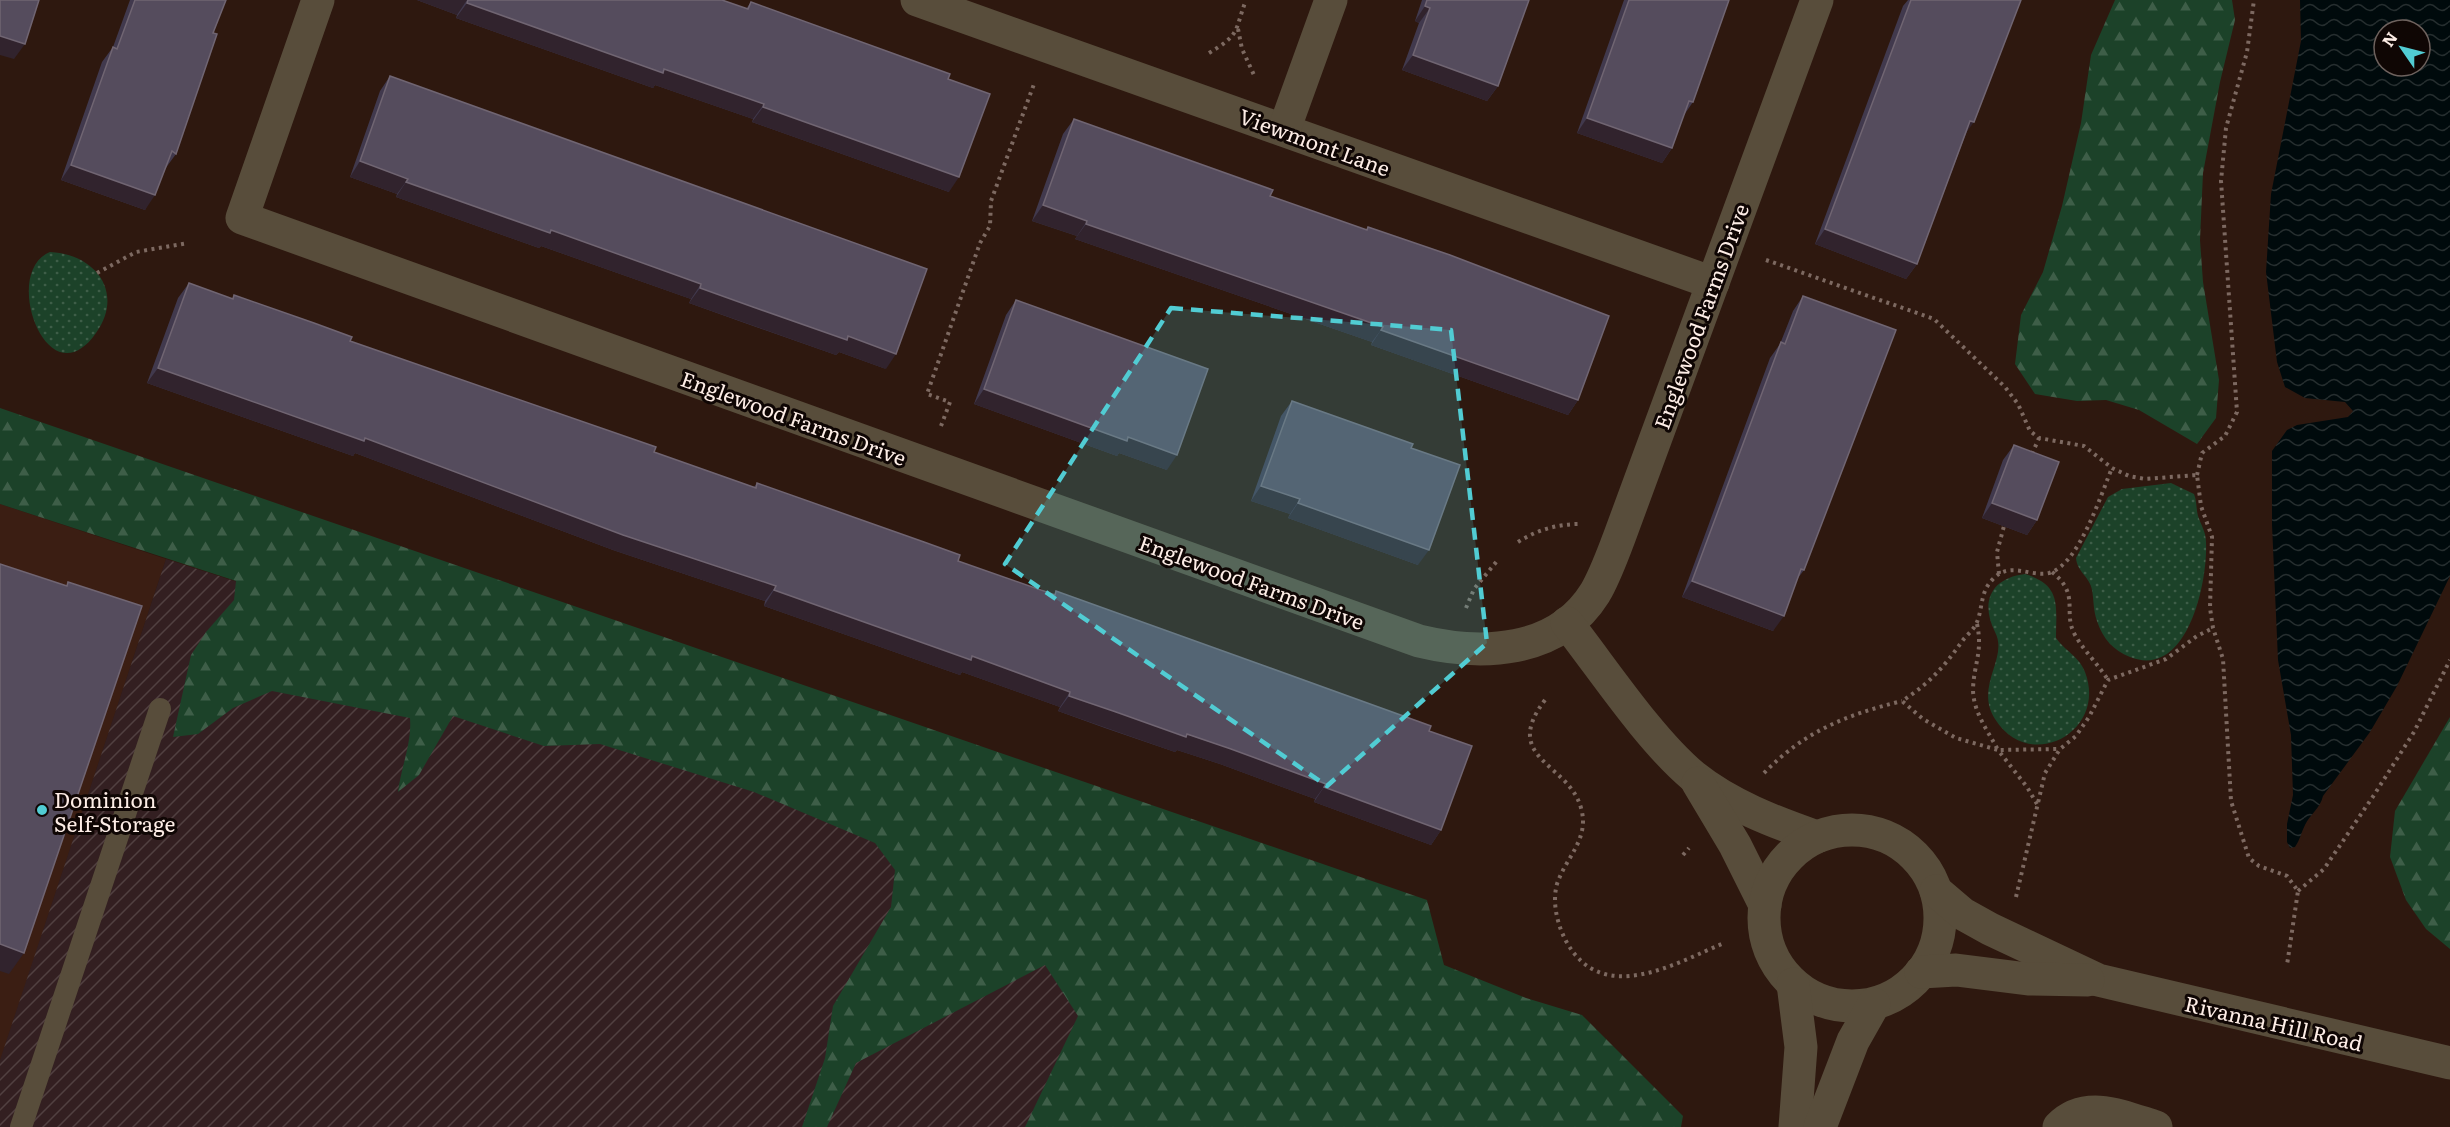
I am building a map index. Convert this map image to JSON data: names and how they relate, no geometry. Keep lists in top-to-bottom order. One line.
{"streets":{"street":["Viewmont Lane","Englewood Farms Drive","Rivanna Hill Road"]},"crossings":[["Viewmont Lane","Englewood Farms Drive"]],"places":["Dominion Self-Storage"],"north":"top left"}
